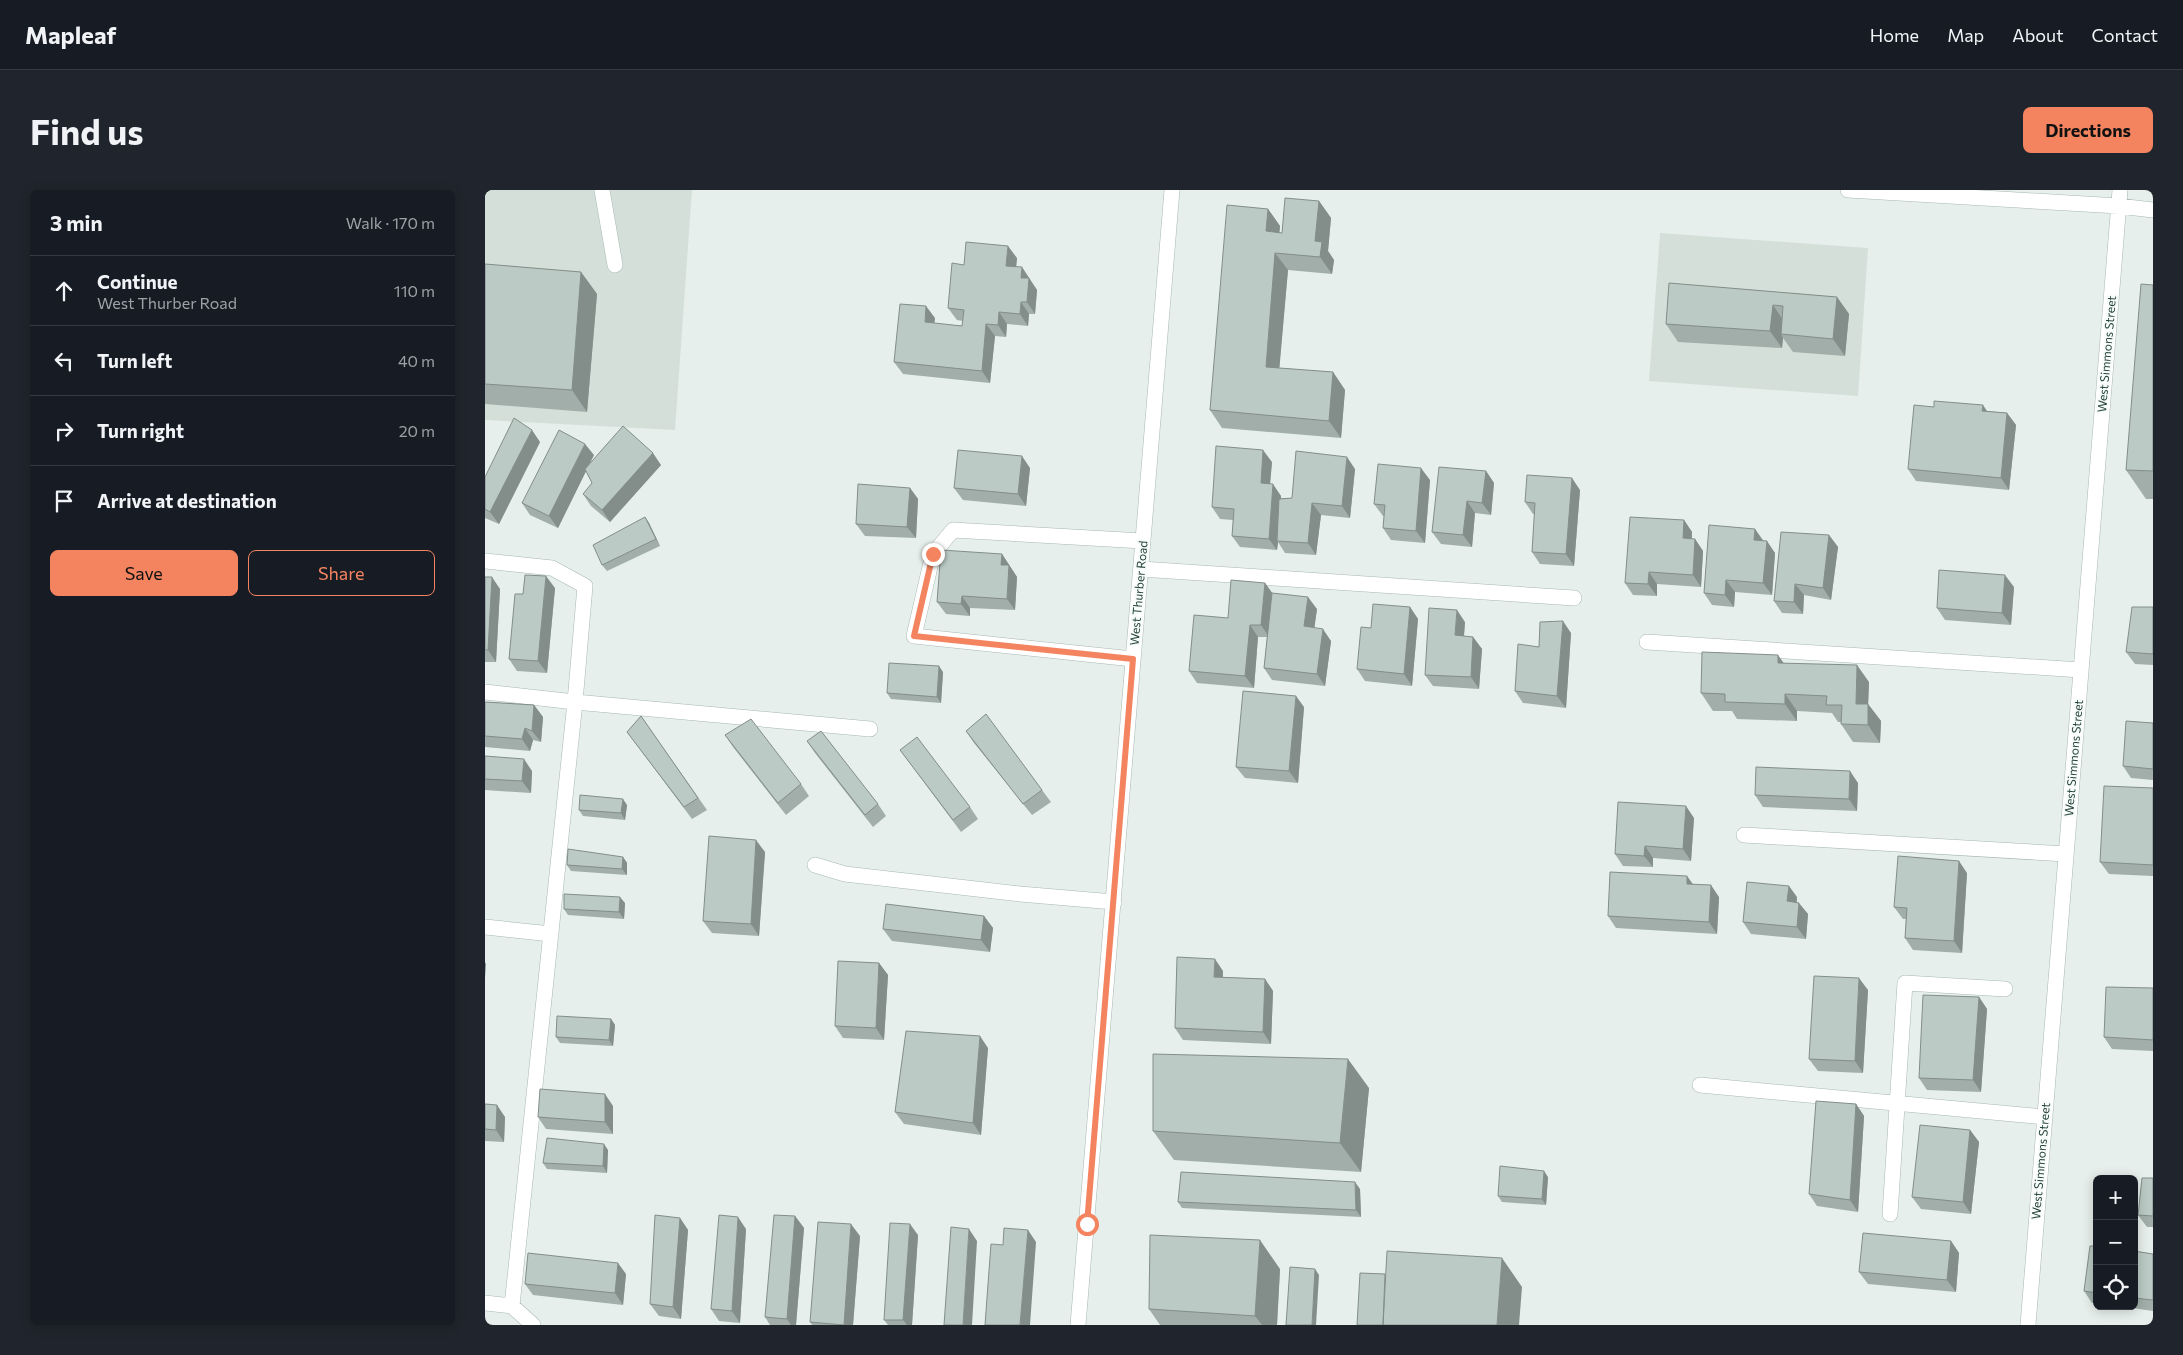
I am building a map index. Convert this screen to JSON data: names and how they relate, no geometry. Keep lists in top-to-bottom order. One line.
{"streets":{"street":["West Simmons Street","West Thurber Road"]},"page":{"header":"Mapleaf","nav":["Home","Map","About","Contact"],"buttons":["Directions",["Save","Share"]],"title":"Find us","heading":["3 min","Walk · 170 m"],"list":[["Continue","West Thurber Road","110 m"],["Turn left","40 m"],["Turn right","20 m"],"Arrive at destination"],"map_buttons":["+","−"]}}
